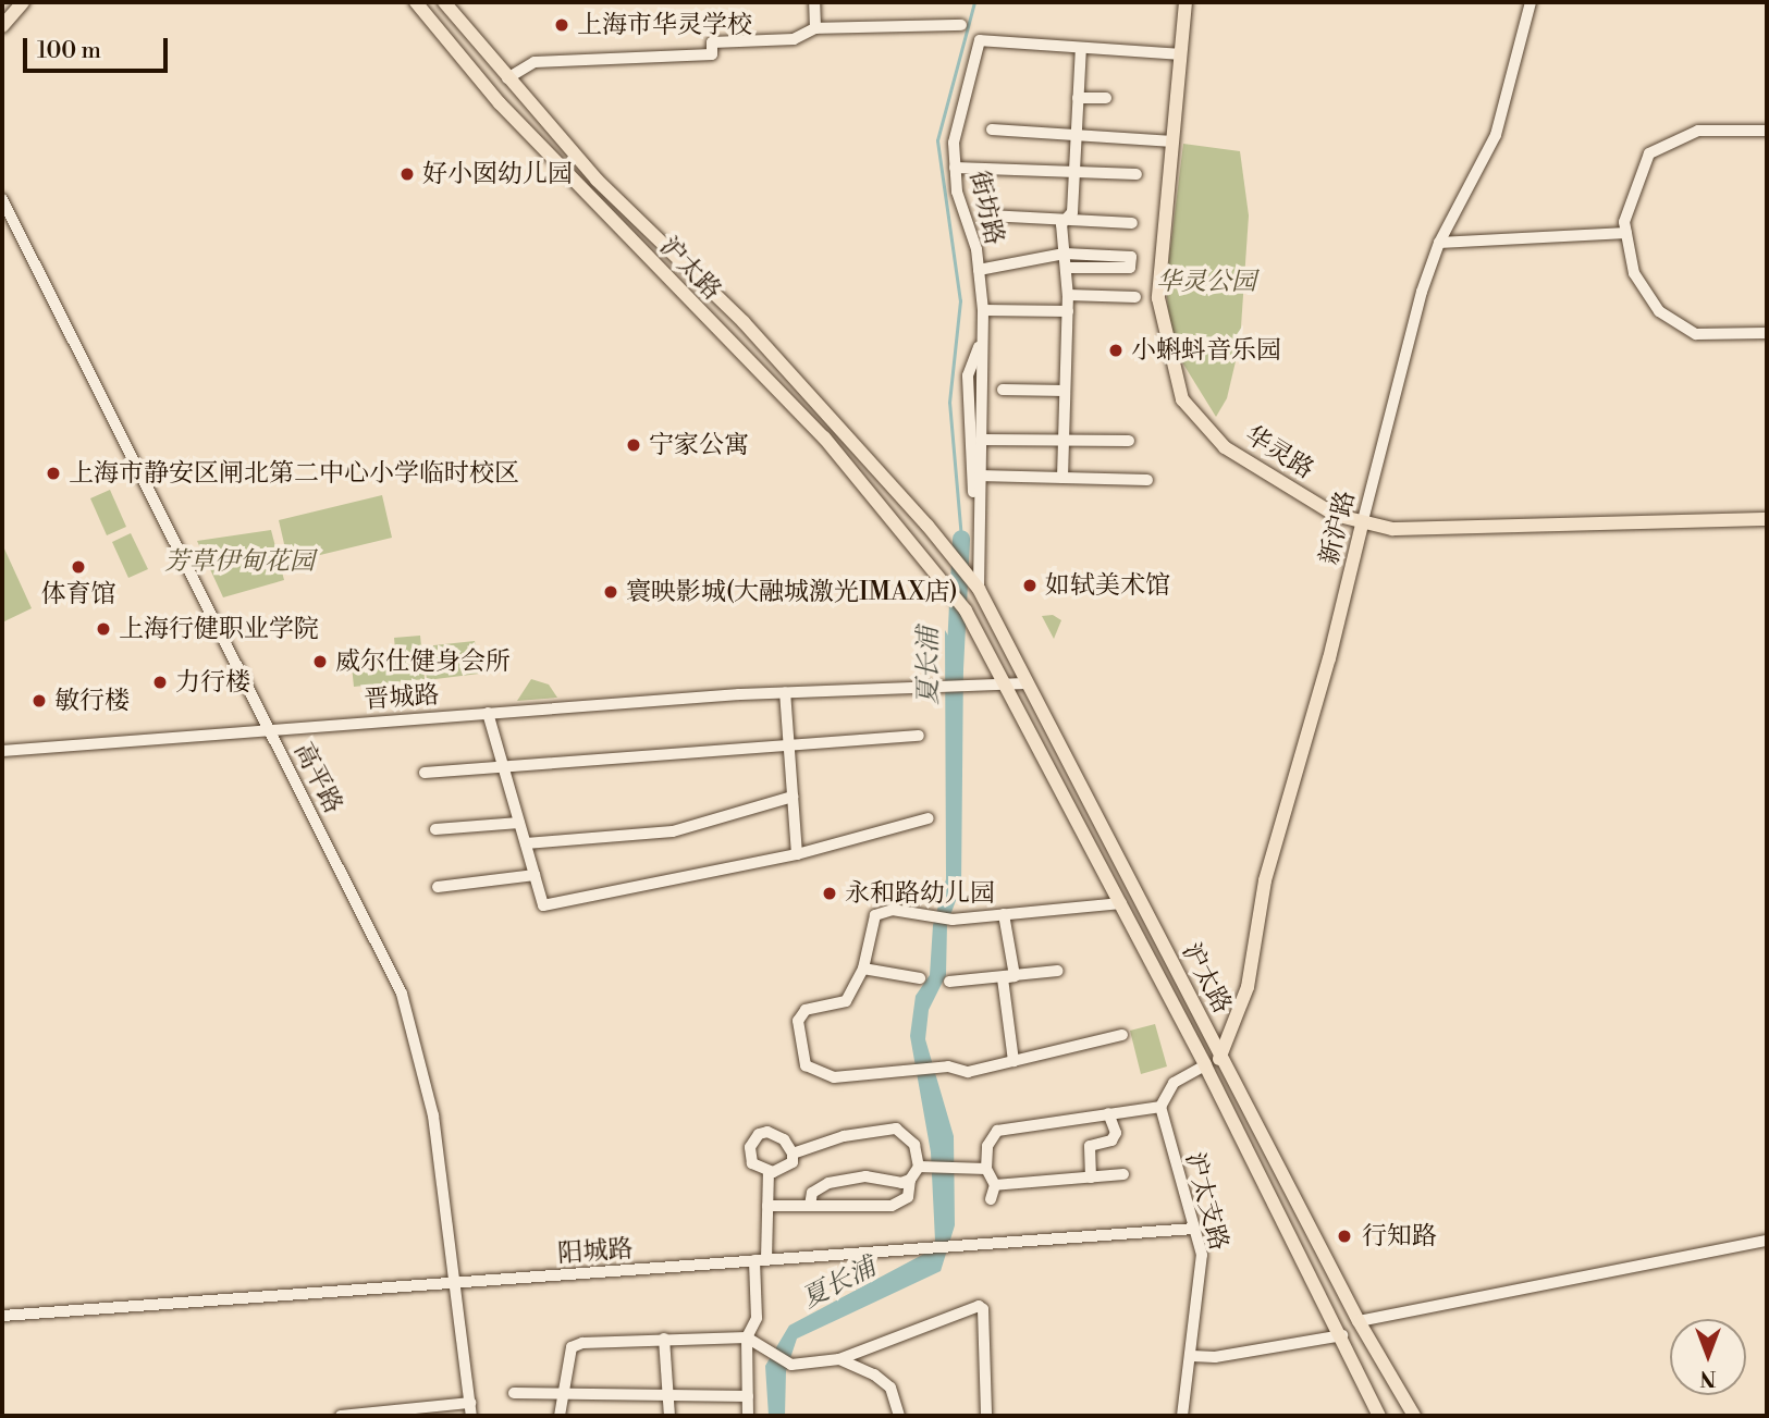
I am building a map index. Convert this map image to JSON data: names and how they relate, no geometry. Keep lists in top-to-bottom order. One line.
{"streets":{"main road":["沪太路","华灵路","新沪路"],"street":["街坊路","晋城路","高平路","沪太支路","阳城路"]},"crossings":[["街坊路","沪太路"],["街坊路","华灵路"],["沪太路","新沪路"],["沪太路","晋城路"],["华灵路","新沪路"],["晋城路","高平路"],["高平路","阳城路"],["沪太支路","阳城路"]],"water":["夏长浦"],"parks":["华灵公园","芳草伊甸花园"],"places":["上海市华灵学校","好小囡幼儿园","小蝌蚪音乐园","宁家公寓","上海市静安区闸北第二中心小学临时校区","体育馆","如轼美术馆","寰映影城(大融城激光IMAX店)","上海行健职业学院","威尔仕健身会所","力行楼","敏行楼","永和路幼儿园","行知路"],"scale_bar":"100 m","north":"bottom"}
